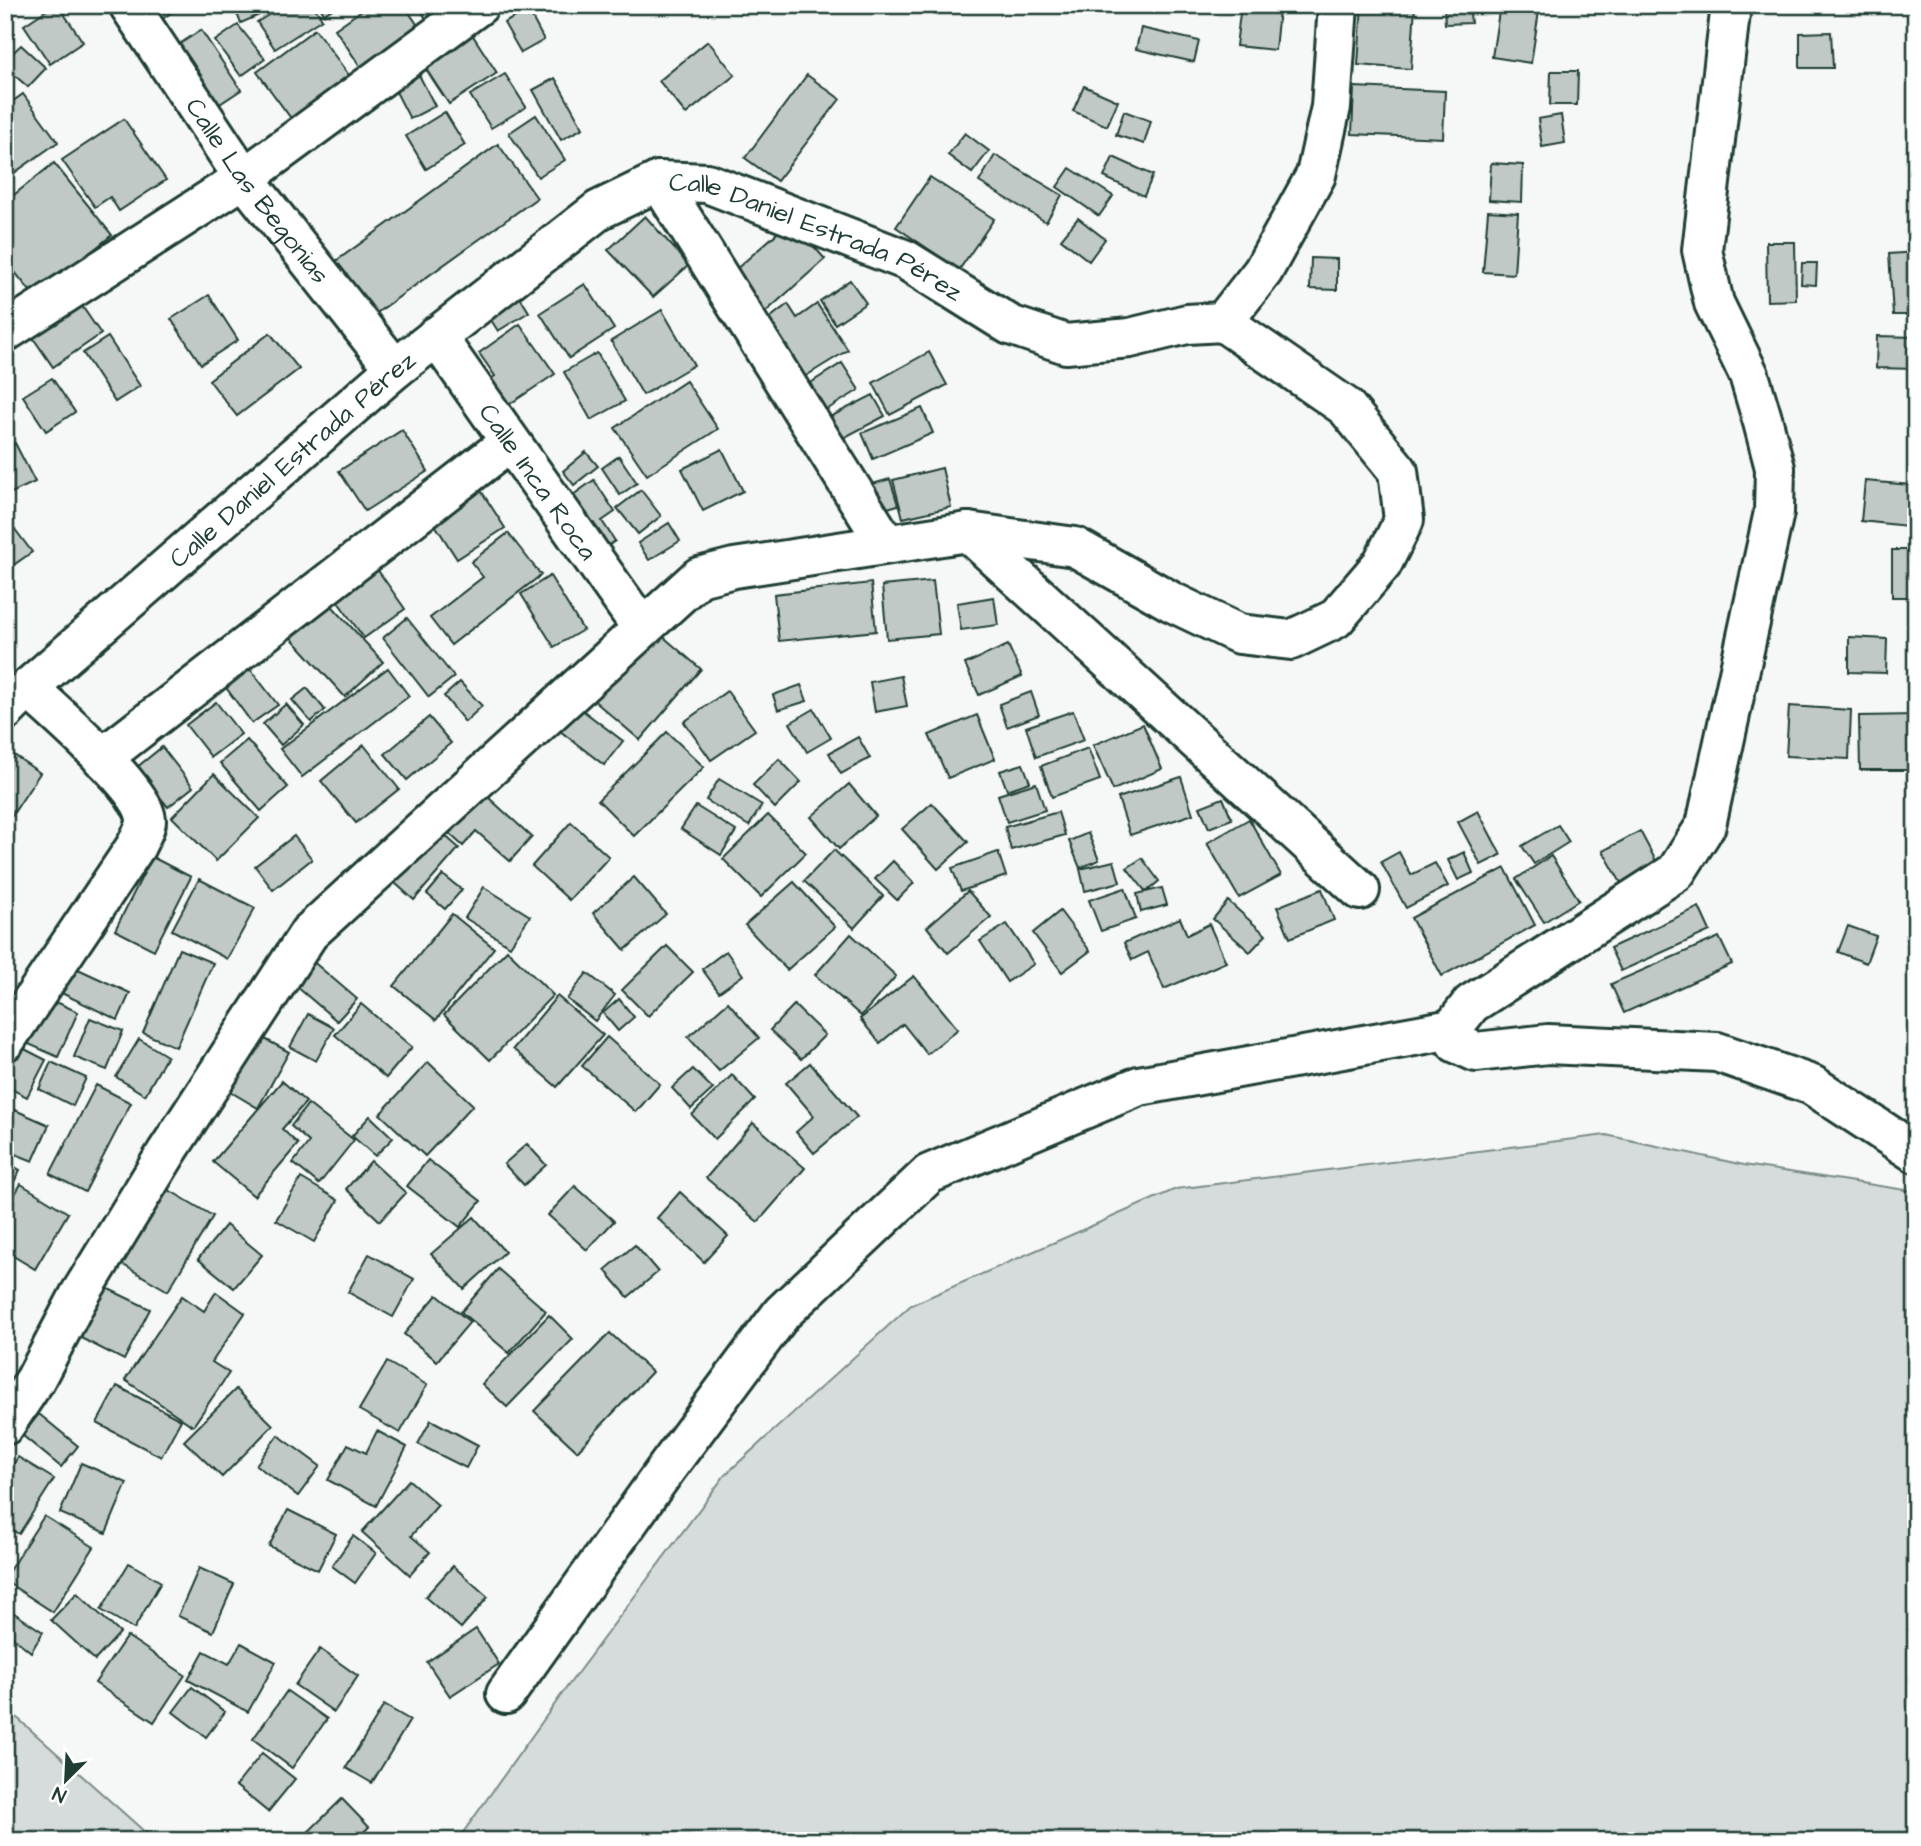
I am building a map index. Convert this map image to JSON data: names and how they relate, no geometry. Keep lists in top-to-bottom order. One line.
{"streets":{"street":["Calle Las Begonias","Calle Daniel Estrada Pérez","Calle Inca Roca"]},"crossings":[["Calle Las Begonias","Calle Daniel Estrada Pérez"],["Calle Daniel Estrada Pérez","Calle Inca Roca"]],"north":"bottom left"}
